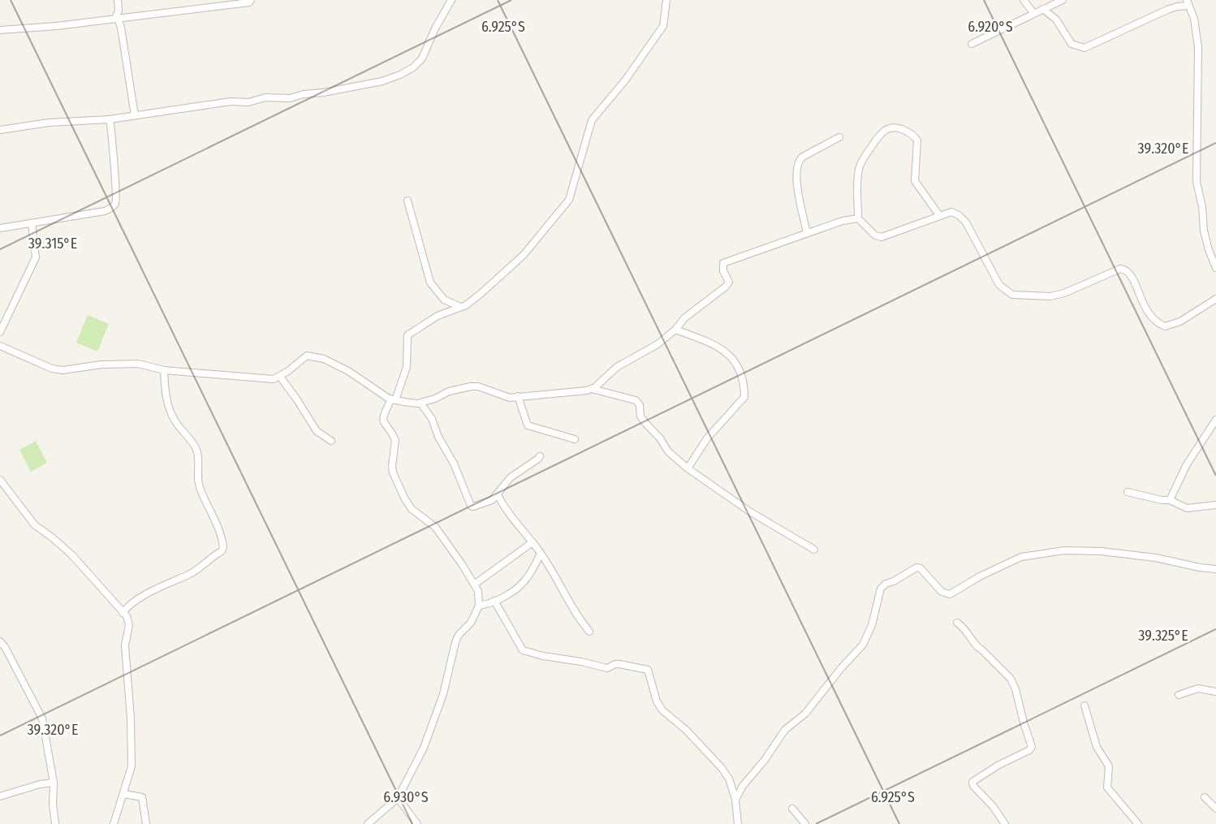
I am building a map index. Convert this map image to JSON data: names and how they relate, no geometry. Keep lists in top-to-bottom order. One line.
{"coordinates":["6.925°S","6.920°S","39.320°E","39.315°E","39.325°E","6.930°S"]}
